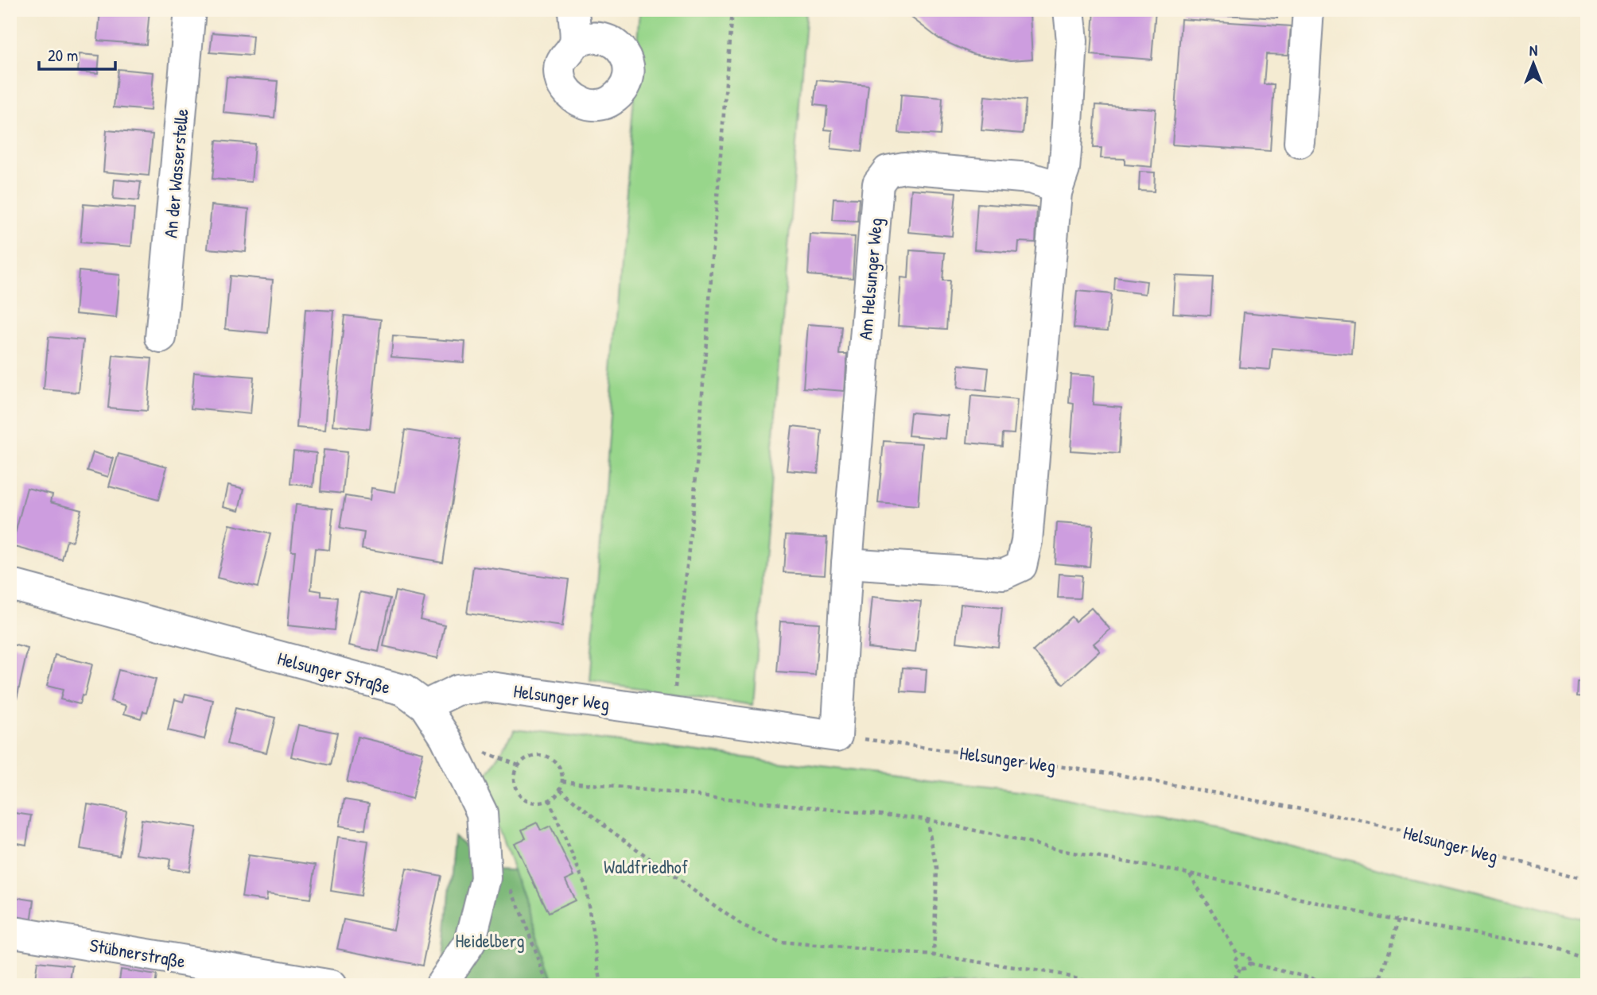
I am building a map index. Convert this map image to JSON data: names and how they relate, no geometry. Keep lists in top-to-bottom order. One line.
{"streets":{"street":["An der Wasserstelle","Am Helsunger Weg","Helsunger Straße","Helsunger Weg","Stübnerstraße"]},"crossings":[["Am Helsunger Weg","Helsunger Weg"],["Helsunger Straße","Helsunger Weg"]],"parks":["Waldfriedhof","Heidelberg"],"scale_bar":"20 m","north":"top"}
